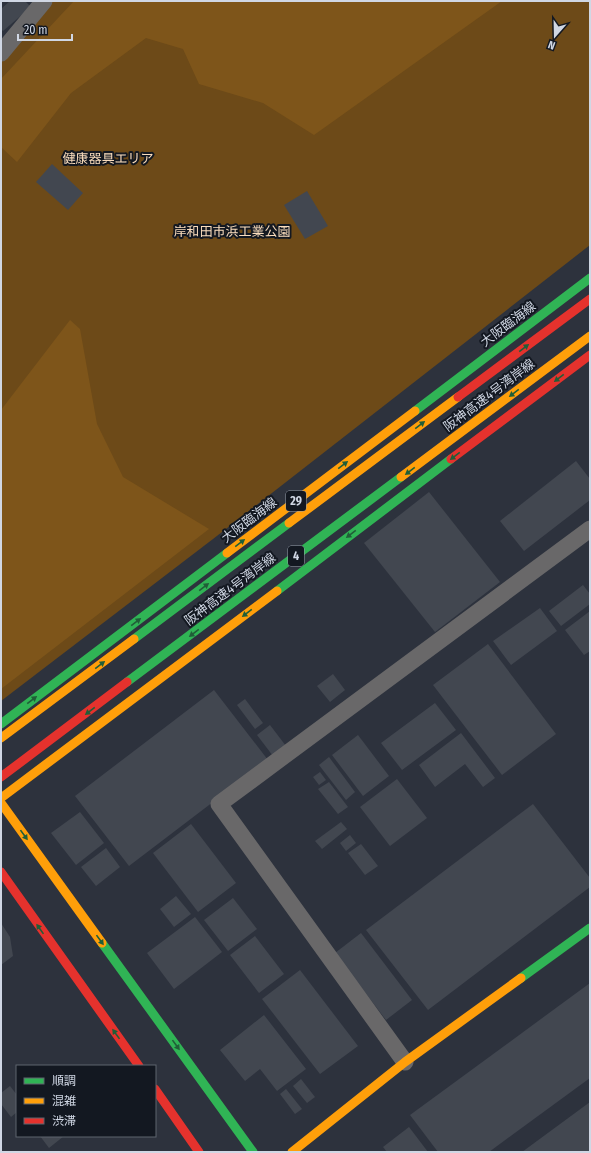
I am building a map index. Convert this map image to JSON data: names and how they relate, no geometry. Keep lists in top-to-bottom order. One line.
{"streets":{"main road":["大阪臨海線","阪神高速4号湾岸線","29","4"]},"parks":["健康器具エリア","岸和田市浜工業公園"],"legend":["順調","混雑","渋滞"],"scale_bar":"20 m","north":"bottom"}
